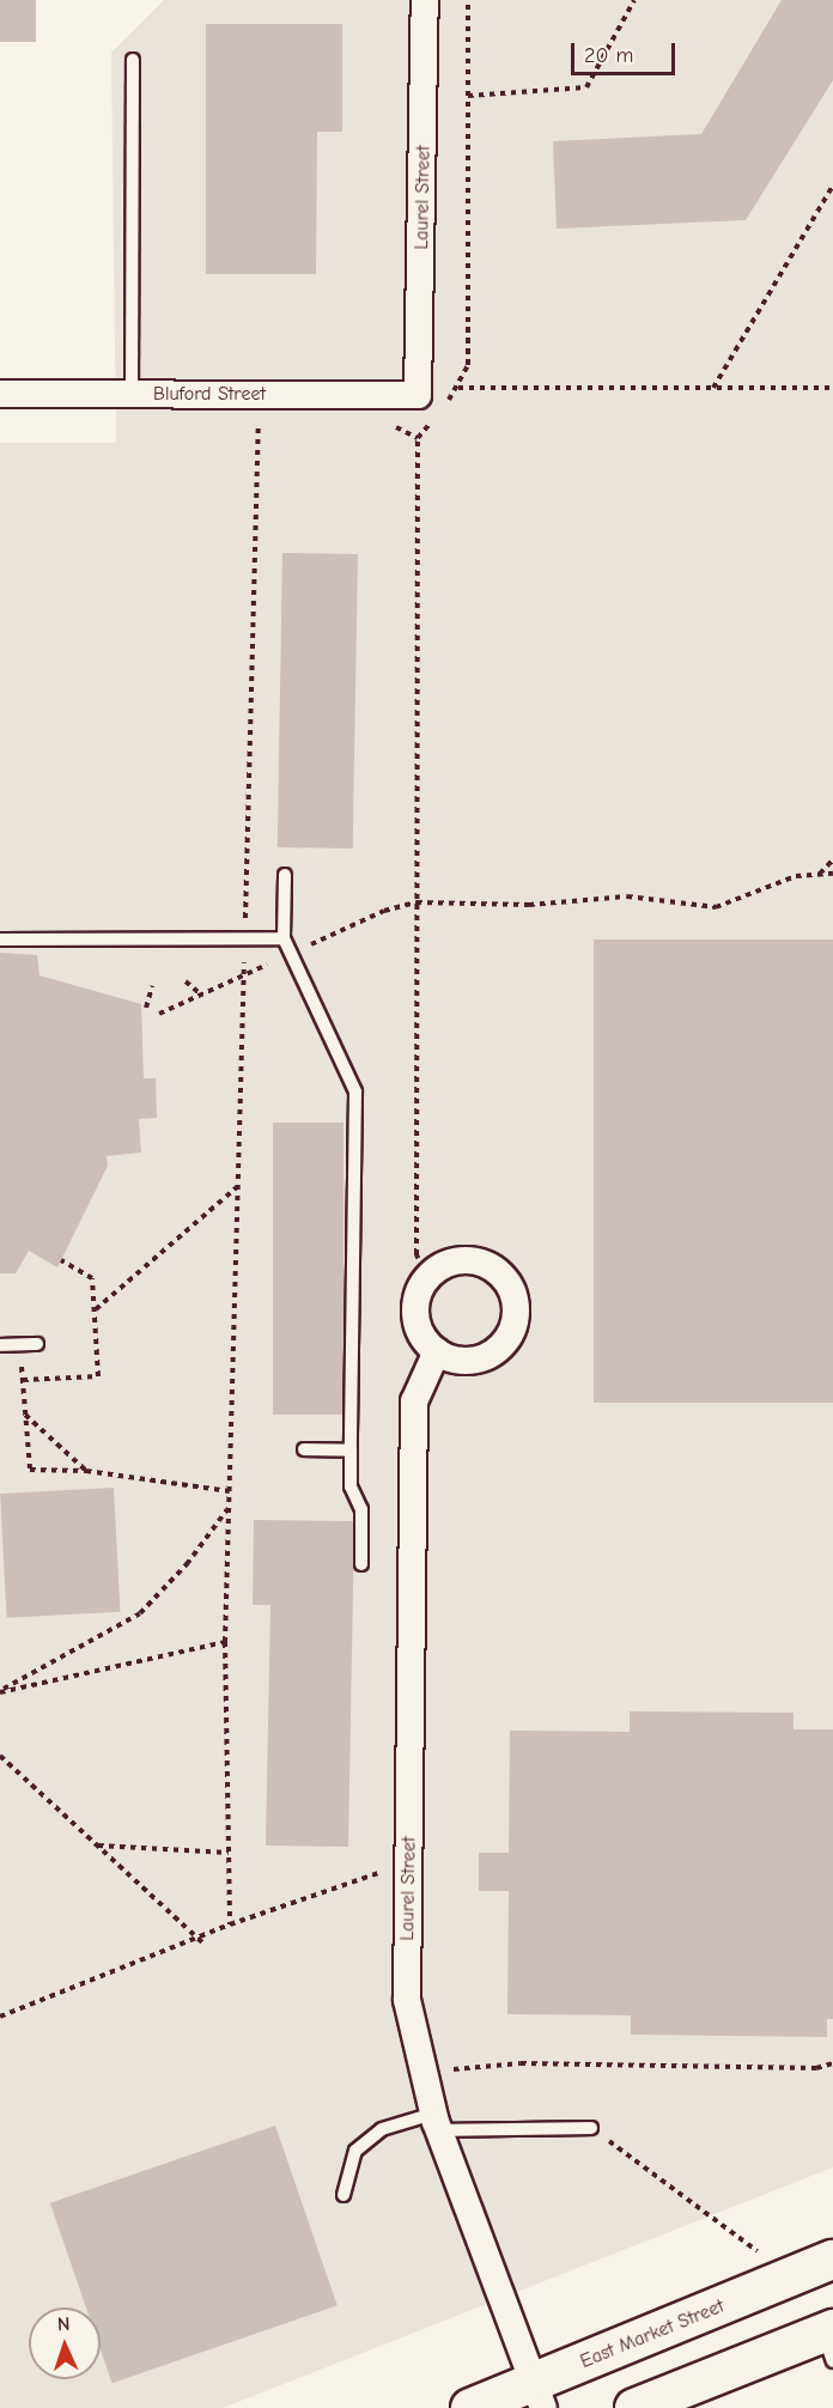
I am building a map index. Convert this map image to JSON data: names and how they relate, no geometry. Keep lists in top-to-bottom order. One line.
{"streets":{"main road":["East Market Street"],"street":["Laurel Street","Bluford Street"]},"crossings":[["Laurel Street","Bluford Street"],["Laurel Street","East Market Street"]],"scale_bar":"20 m","north":"top"}
